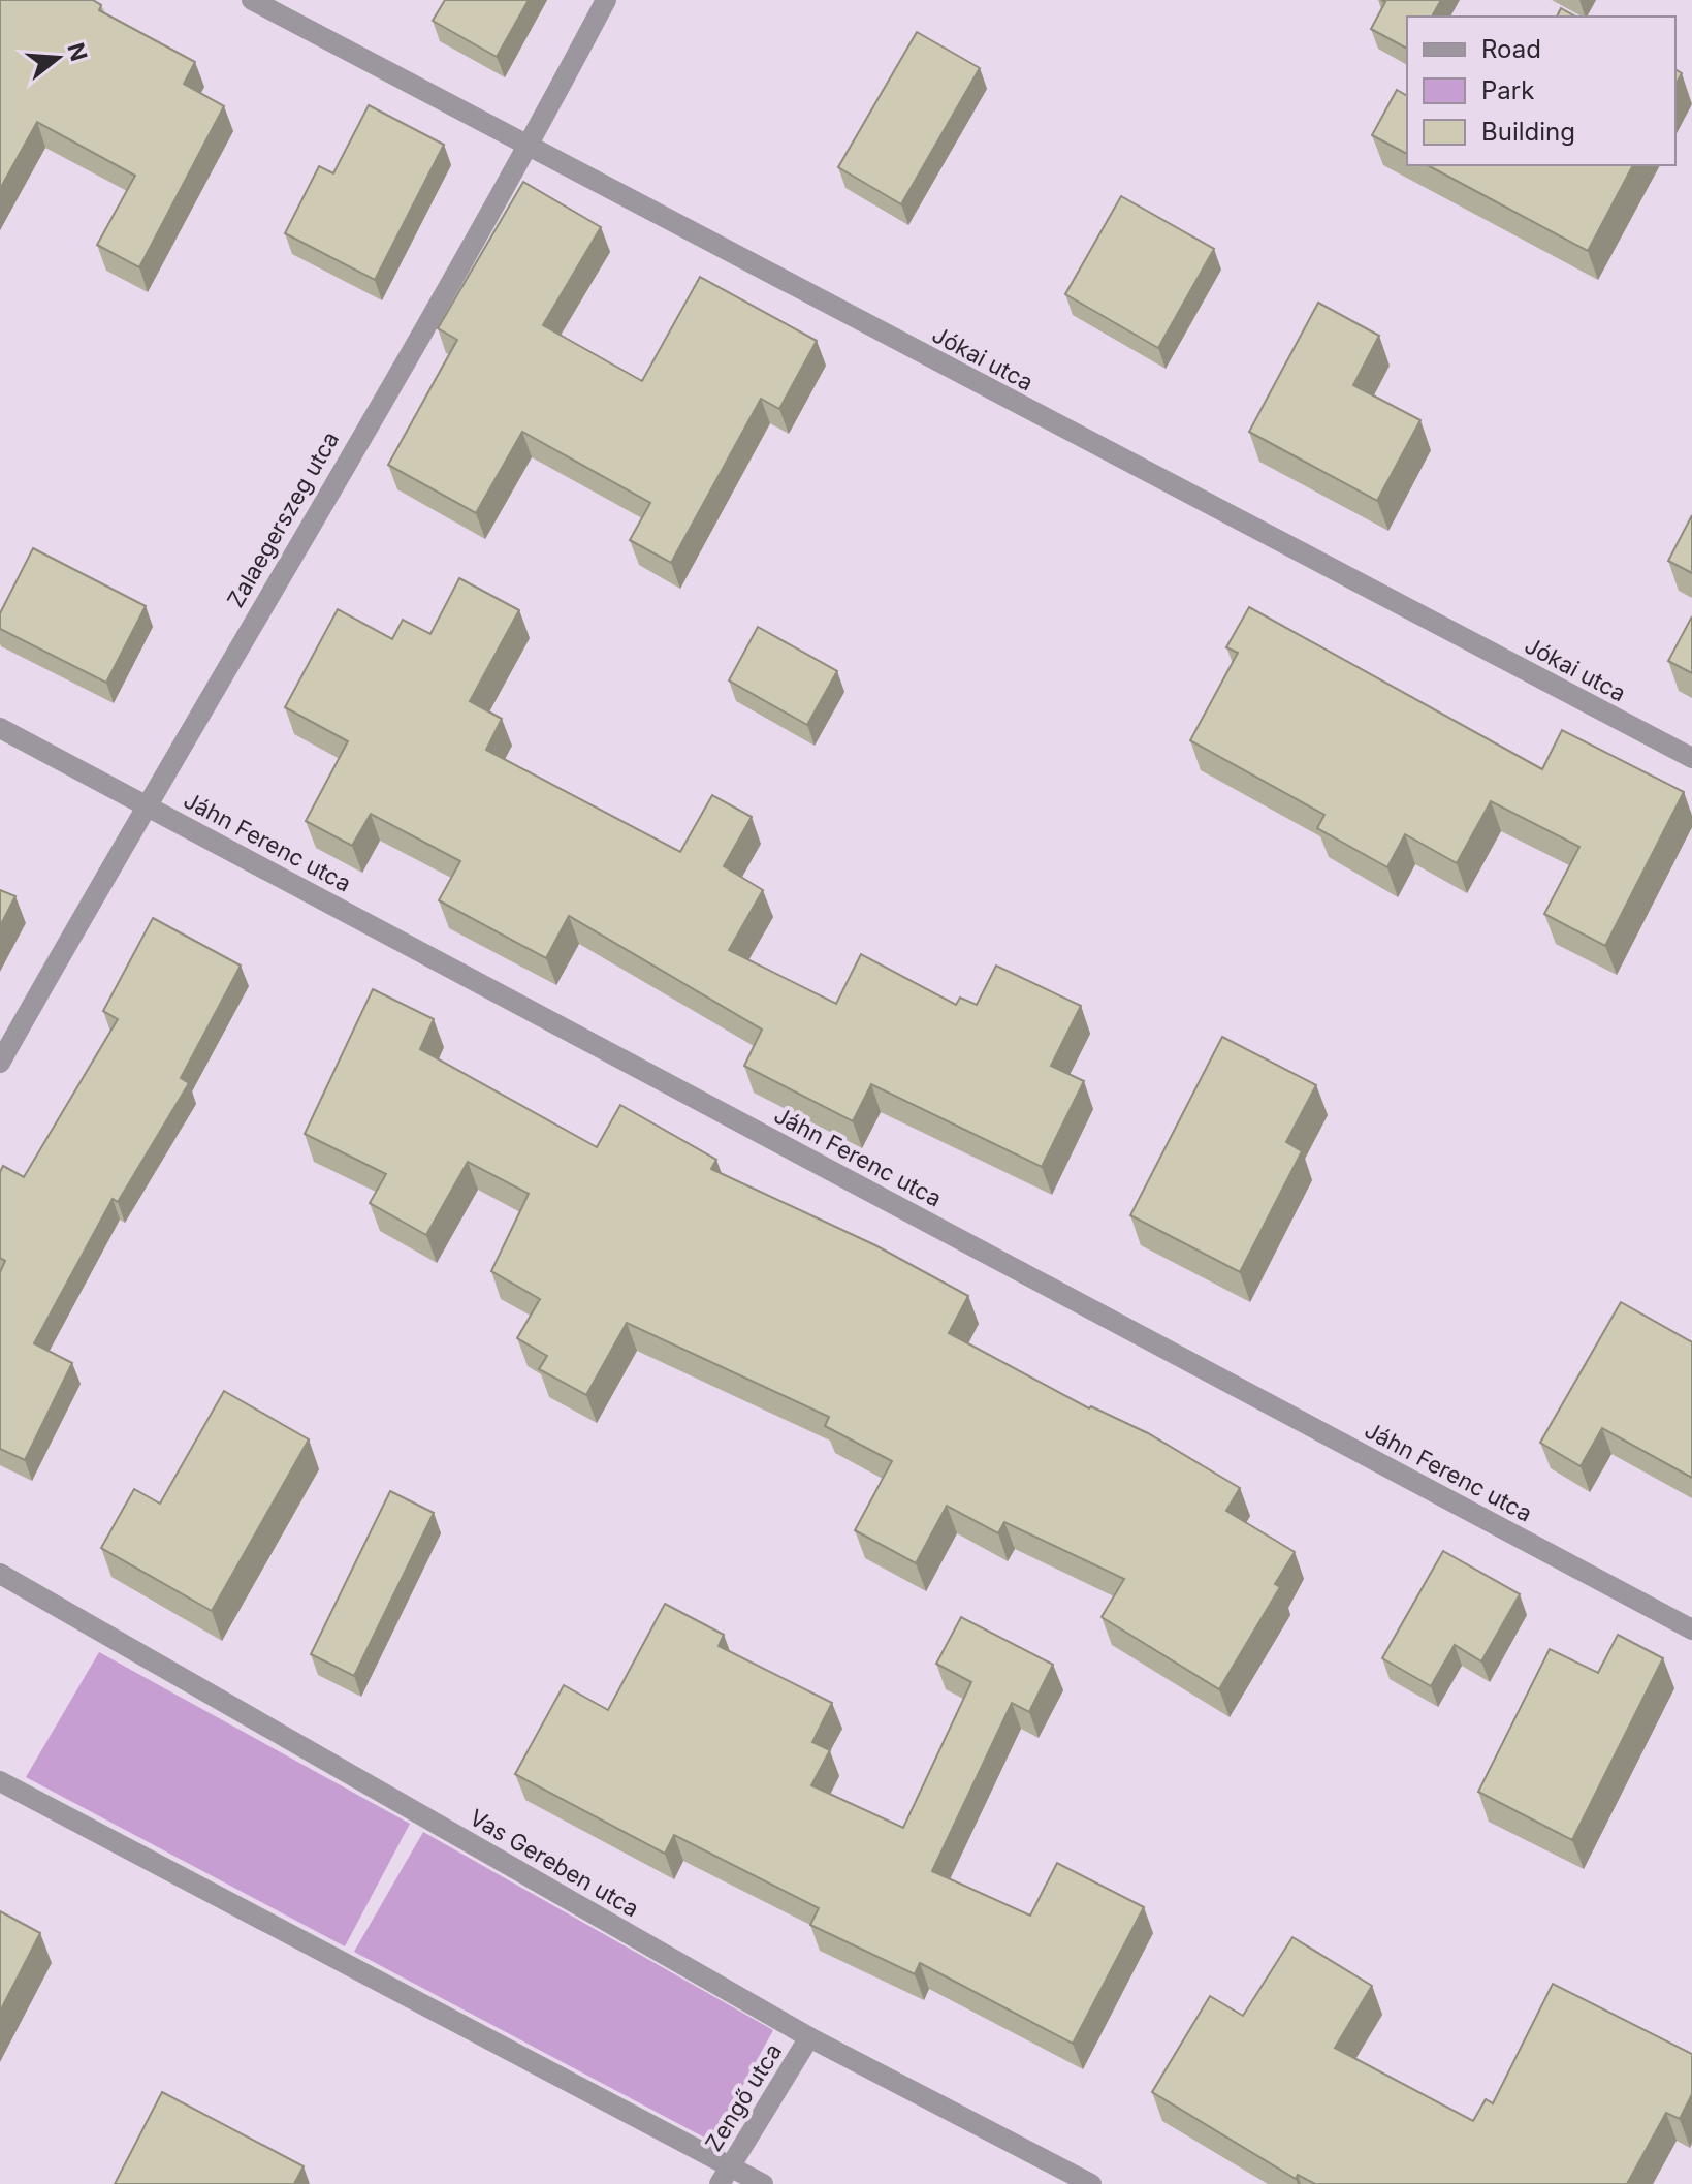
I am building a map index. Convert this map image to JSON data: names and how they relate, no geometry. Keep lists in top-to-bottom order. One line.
{"streets":{"street":["Jókai utca","Zalaegerszeg utca","Jáhn Ferenc utca","Vas Gereben utca","Zengő utca"]},"crossings":[["Jókai utca","Zalaegerszeg utca"],["Zalaegerszeg utca","Jáhn Ferenc utca"],["Vas Gereben utca","Zengő utca"]],"legend":["Road","Park","Building"],"north":"right"}
